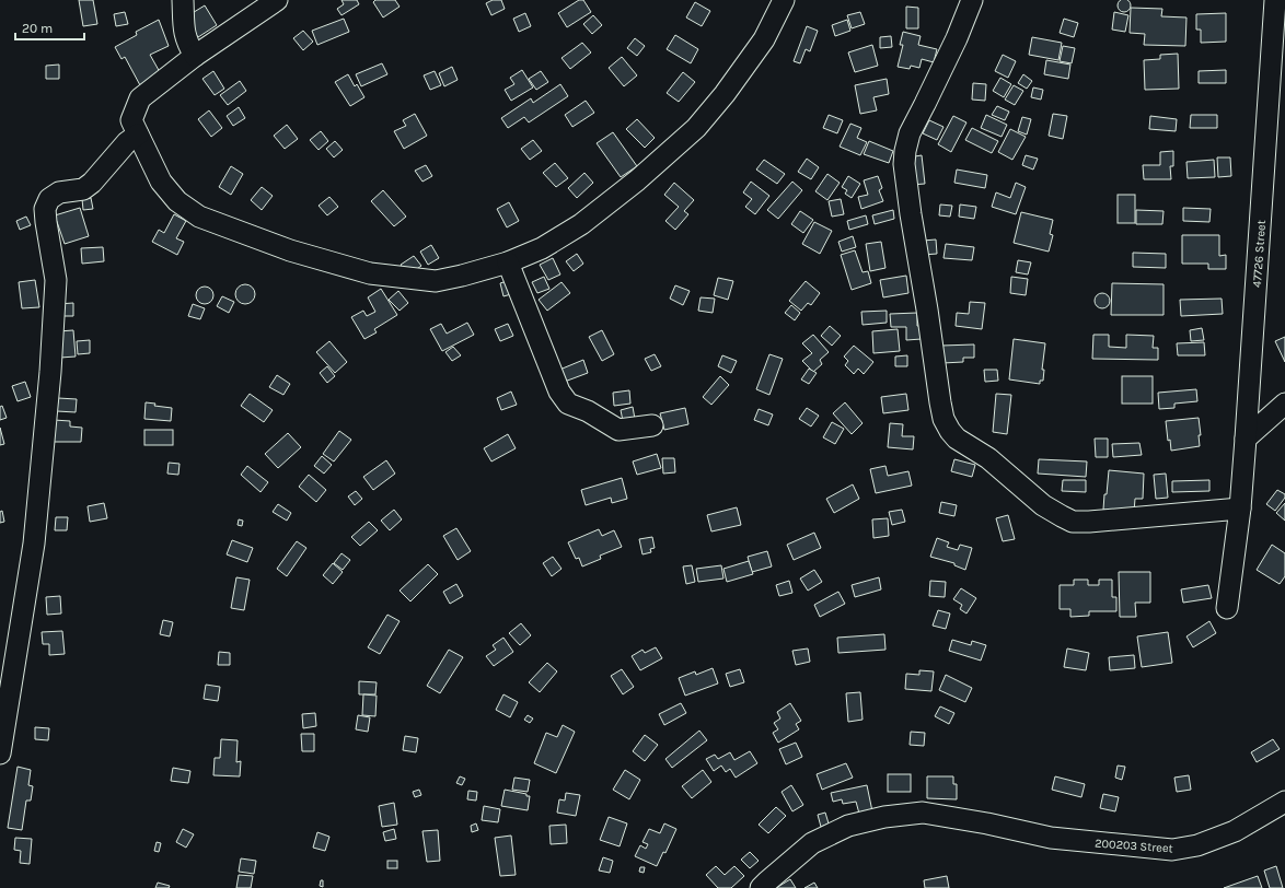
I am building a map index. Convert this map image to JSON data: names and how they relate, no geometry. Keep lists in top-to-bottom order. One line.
{"streets":{"street":["47726 Street","200203 Street"]},"scale_bar":"20 m"}
